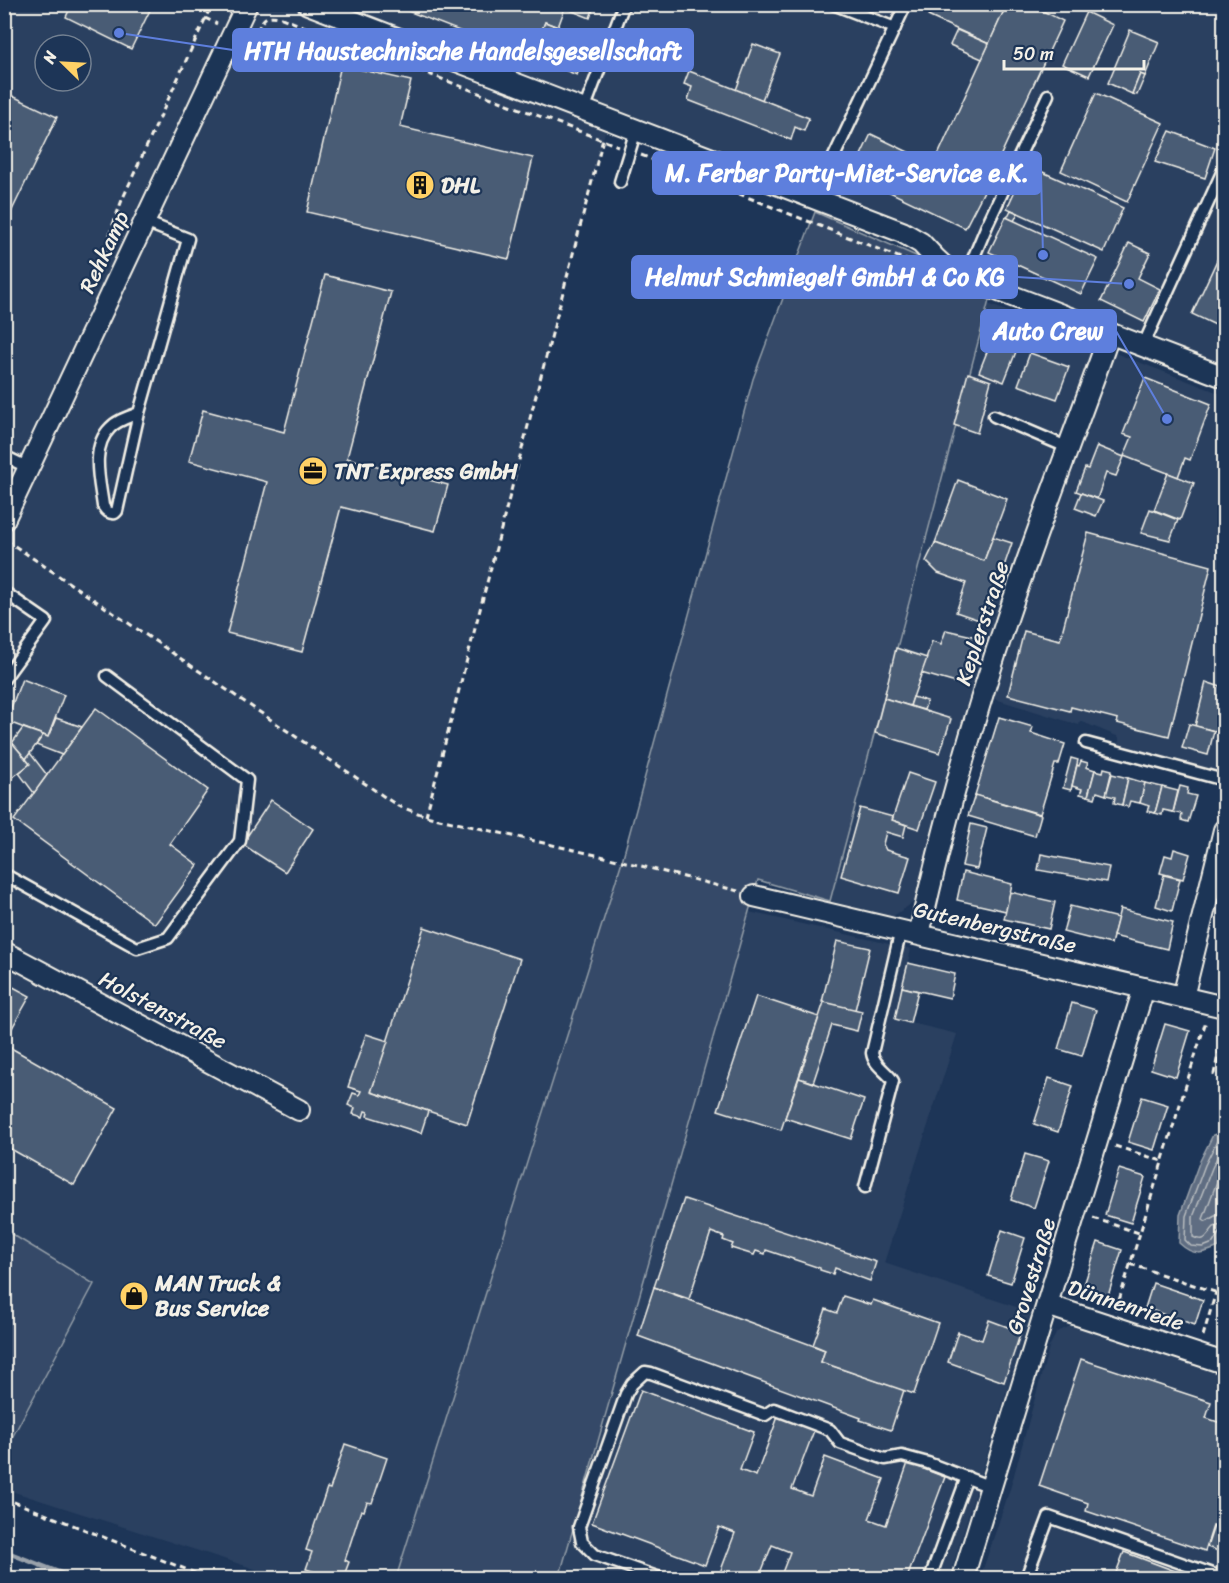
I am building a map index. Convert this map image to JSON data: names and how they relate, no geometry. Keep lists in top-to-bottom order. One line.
{"streets":{"street":["Rehkamp","Keplerstraße","Gutenbergstraße","Holstenstraße","Grovestraße","Dünnenriede"]},"crossings":[["Keplerstraße","Gutenbergstraße"],["Gutenbergstraße","Grovestraße"],["Grovestraße","Dünnenriede"]],"places":{"other":["HTH Haustechnische Handelsgesellschaft","M. Ferber Party-Miet-Service e.K.","Helmut Schmiegelt GmbH & Co KG","Auto Crew"],"building":["DHL"],"office":["TNT Express GmbH"],"shop":["MAN Truck & Bus Service"]},"scale_bar":"50 m","north":"top left"}
